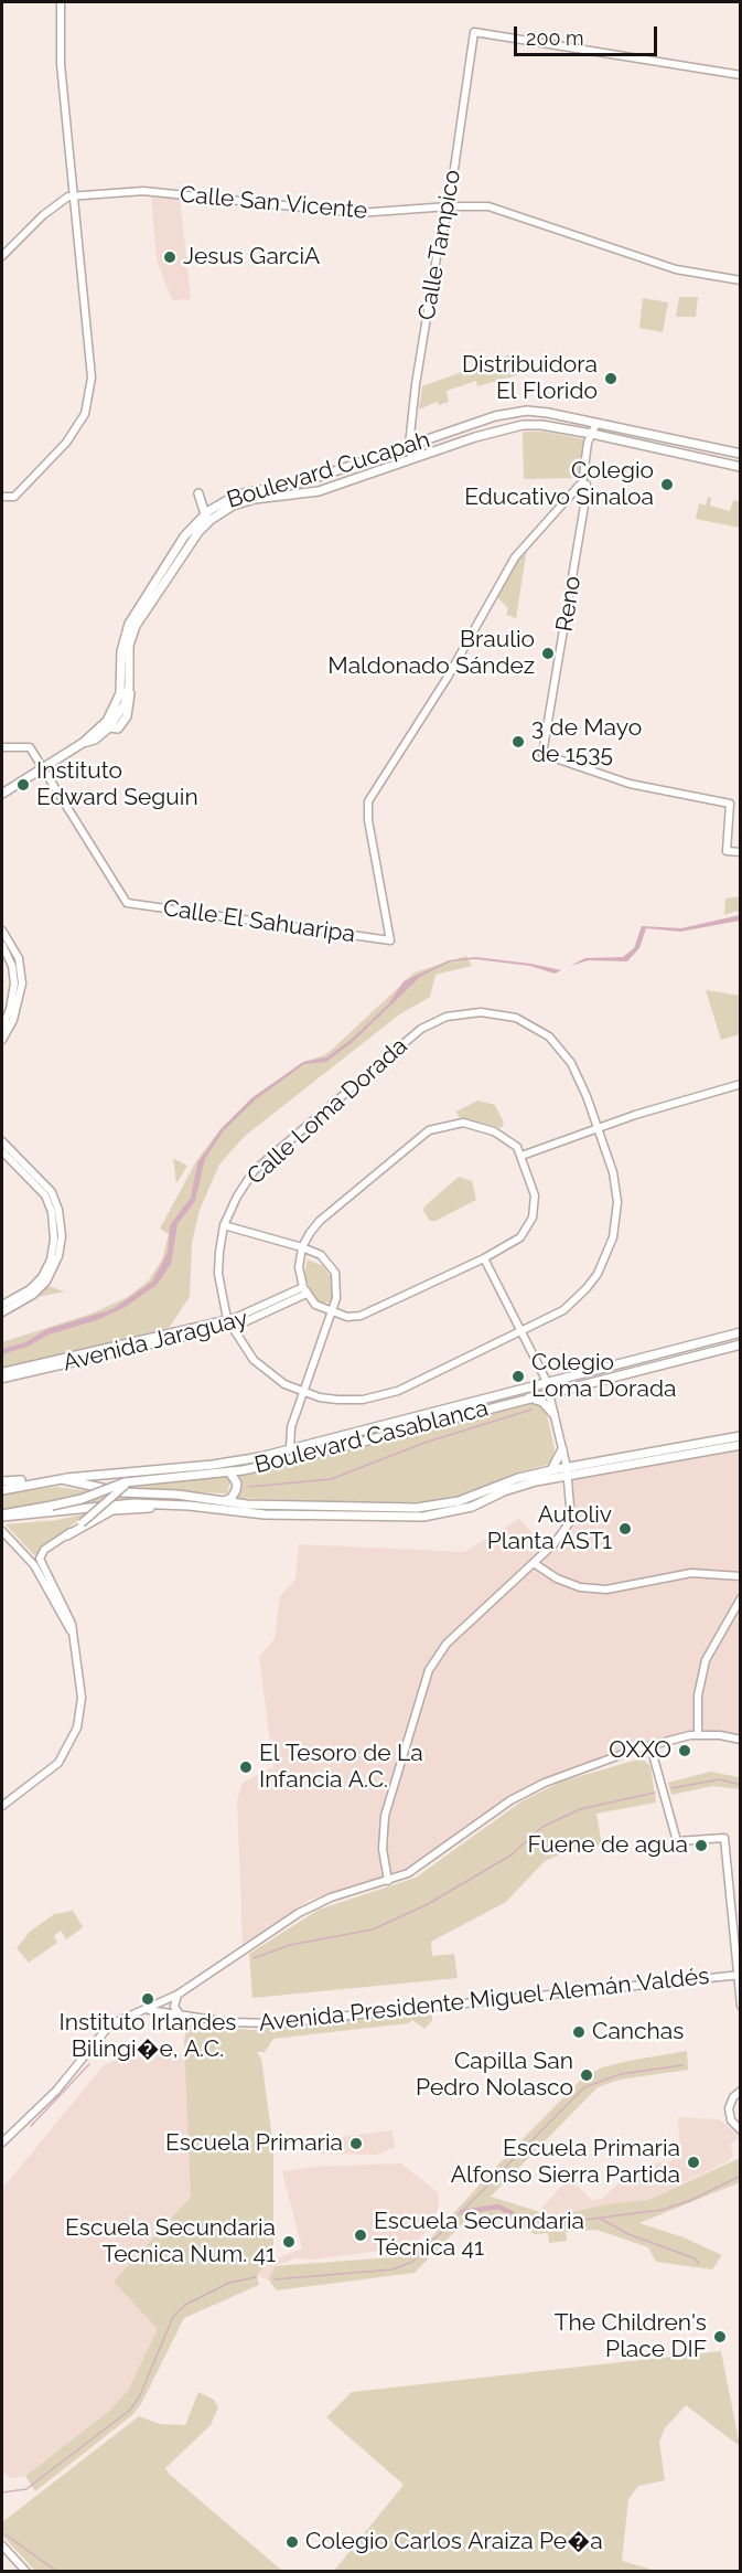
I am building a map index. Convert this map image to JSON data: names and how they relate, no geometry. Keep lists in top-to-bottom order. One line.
{"streets":{"main road":["Boulevard Cucapah","Boulevard Casablanca"],"street":["Calle San Vicente","Calle Tampico","Reno","Calle El Sahuaripa","Calle Loma Dorada","Avenida Jaraguay","Avenida Presidente Miguel Alemán Valdés"]},"crossings":[["Calle San Vicente","Calle Tampico"],["Calle Tampico","Boulevard Cucapah"],["Boulevard Cucapah","Reno"],["Reno","Calle El Sahuaripa"],["Calle Loma Dorada","Avenida Jaraguay"]],"places":["Jesus GarciA","Distribuidora El Florido","Colegio Educativo Sinaloa","Braulio Maldonado Sández","3 de Mayo de 1535","Instituto Edward Seguin","Colegio Loma Dorada","Autoliv Planta AST1","OXXO","El Tesoro de La Infancia A.C.","Fuene de agua","Instituto Irlandes Bilingi�e, A.C.","Canchas","Capilla San Pedro Nolasco","Escuela Primaria","Escuela Primaria Alfonso Sierra Partida","Escuela Secundaria Técnica 41","Escuela Secundaria Tecnica Num. 41","The Children's Place DIF","Colegio Carlos Araiza Pe�a"],"scale_bar":"200 m"}
